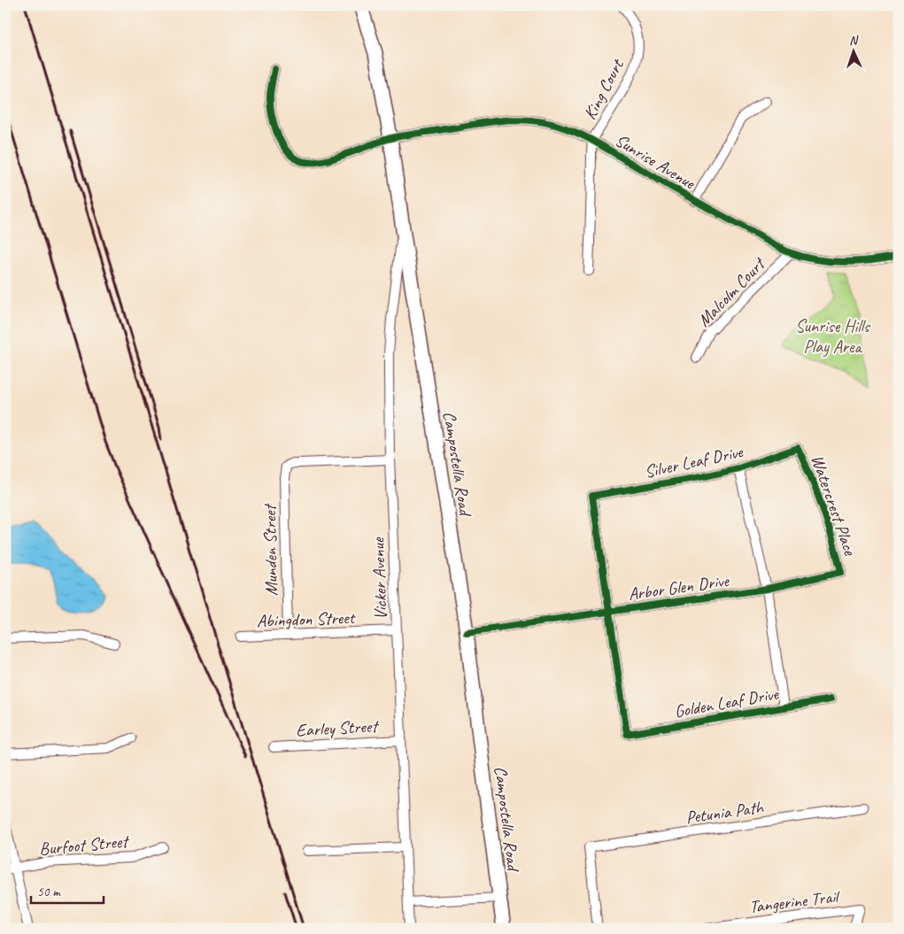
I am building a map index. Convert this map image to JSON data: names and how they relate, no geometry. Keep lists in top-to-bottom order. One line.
{"streets":{"main road":["Campostella Road"],"street":["King Court","Sunrise Avenue","Malcolm Court","Silver Leaf Drive","Watercrest Place","Munden Street","Vicker Avenue","Arbor Glen Drive","Abingdon Street","Golden Leaf Drive","Earley Street","Petunia Path","Burfoot Street","Tangerine Trail"]},"crossings":[["King Court","Sunrise Avenue"],["Sunrise Avenue","Malcolm Court"],["Sunrise Avenue","Campostella Road"],["Silver Leaf Drive","Watercrest Place"],["Silver Leaf Drive","Arbor Glen Drive"],["Silver Leaf Drive","Golden Leaf Drive"],["Campostella Road","Vicker Avenue"],["Campostella Road","Arbor Glen Drive"],["Watercrest Place","Arbor Glen Drive"],["Munden Street","Vicker Avenue"],["Munden Street","Abingdon Street"],["Vicker Avenue","Abingdon Street"],["Vicker Avenue","Earley Street"],["Arbor Glen Drive","Golden Leaf Drive"]],"parks":["Sunrise Hills Play Area"],"scale_bar":"50 m","north":"top"}
